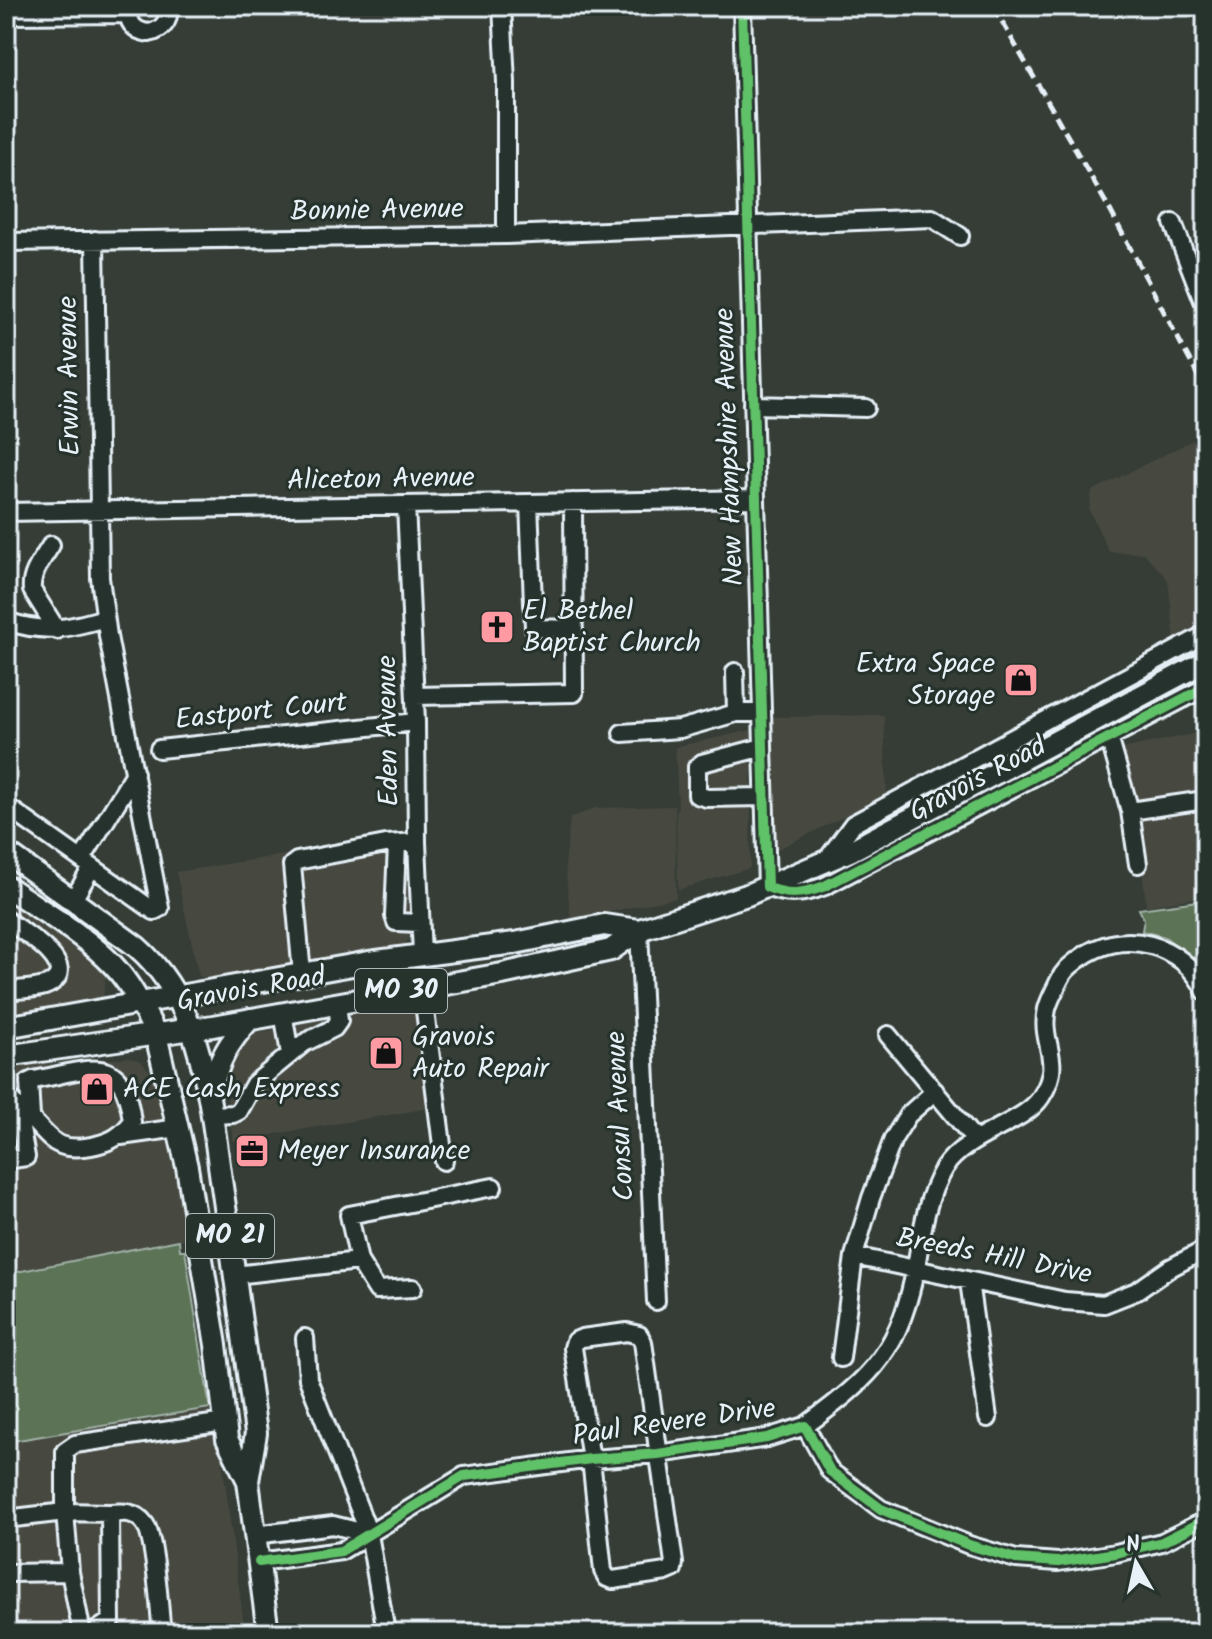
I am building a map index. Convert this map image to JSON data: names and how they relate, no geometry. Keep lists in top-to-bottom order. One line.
{"streets":{"main road":["Gravois Road","MO 30","MO 21"],"street":["Bonnie Avenue","Erwin Avenue","New Hampshire Avenue","Aliceton Avenue","Eastport Court","Eden Avenue","Consul Avenue","Breeds Hill Drive","Paul Revere Drive"]},"crossings":[["Bonnie Avenue","Erwin Avenue"],["Bonnie Avenue","New Hampshire Avenue"],["Erwin Avenue","Aliceton Avenue"],["New Hampshire Avenue","Aliceton Avenue"],["New Hampshire Avenue","Gravois Road"],["Aliceton Avenue","Eden Avenue"],["Eastport Court","Eden Avenue"],["Eden Avenue","Gravois Road"],["Gravois Road","Consul Avenue"],["Gravois Road","MO 21"],["MO 21","Paul Revere Drive"],["Breeds Hill Drive","Paul Revere Drive"]],"places":{"church":["El Bethel Baptist Church"],"shop":["Extra Space Storage","Gravois Auto Repair","ACE Cash Express"],"office":["Meyer Insurance"]},"north":"top"}
